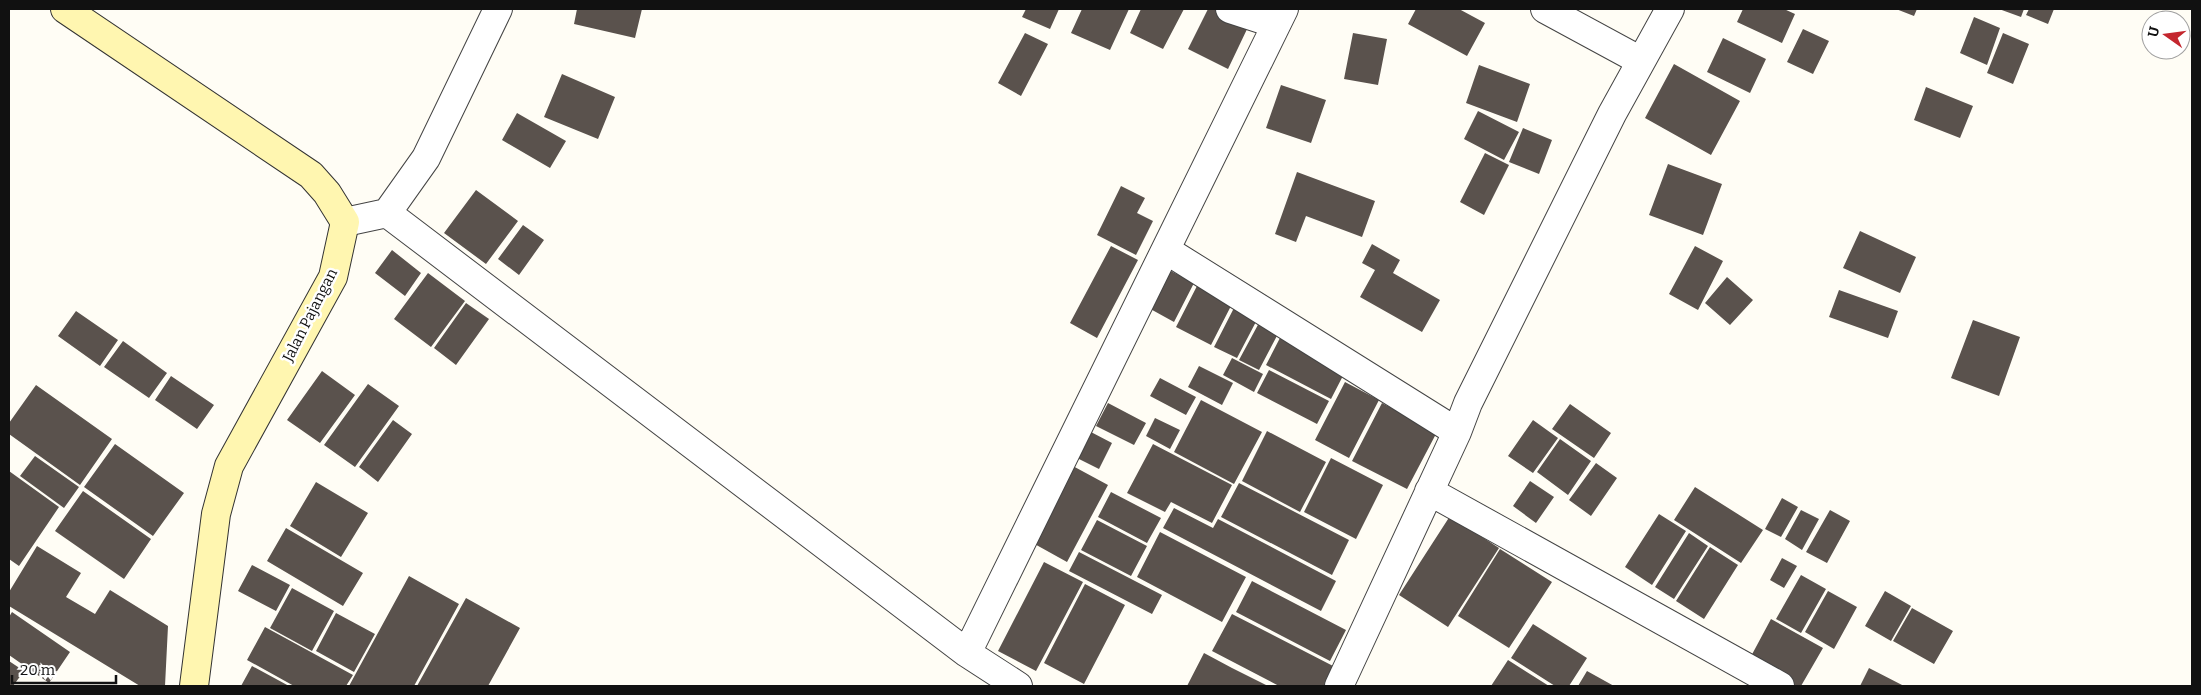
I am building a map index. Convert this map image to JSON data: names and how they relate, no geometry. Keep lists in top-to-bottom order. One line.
{"streets":{"main road":["Jalan Pajangan"]},"scale_bar":"20 m","north":"left"}
